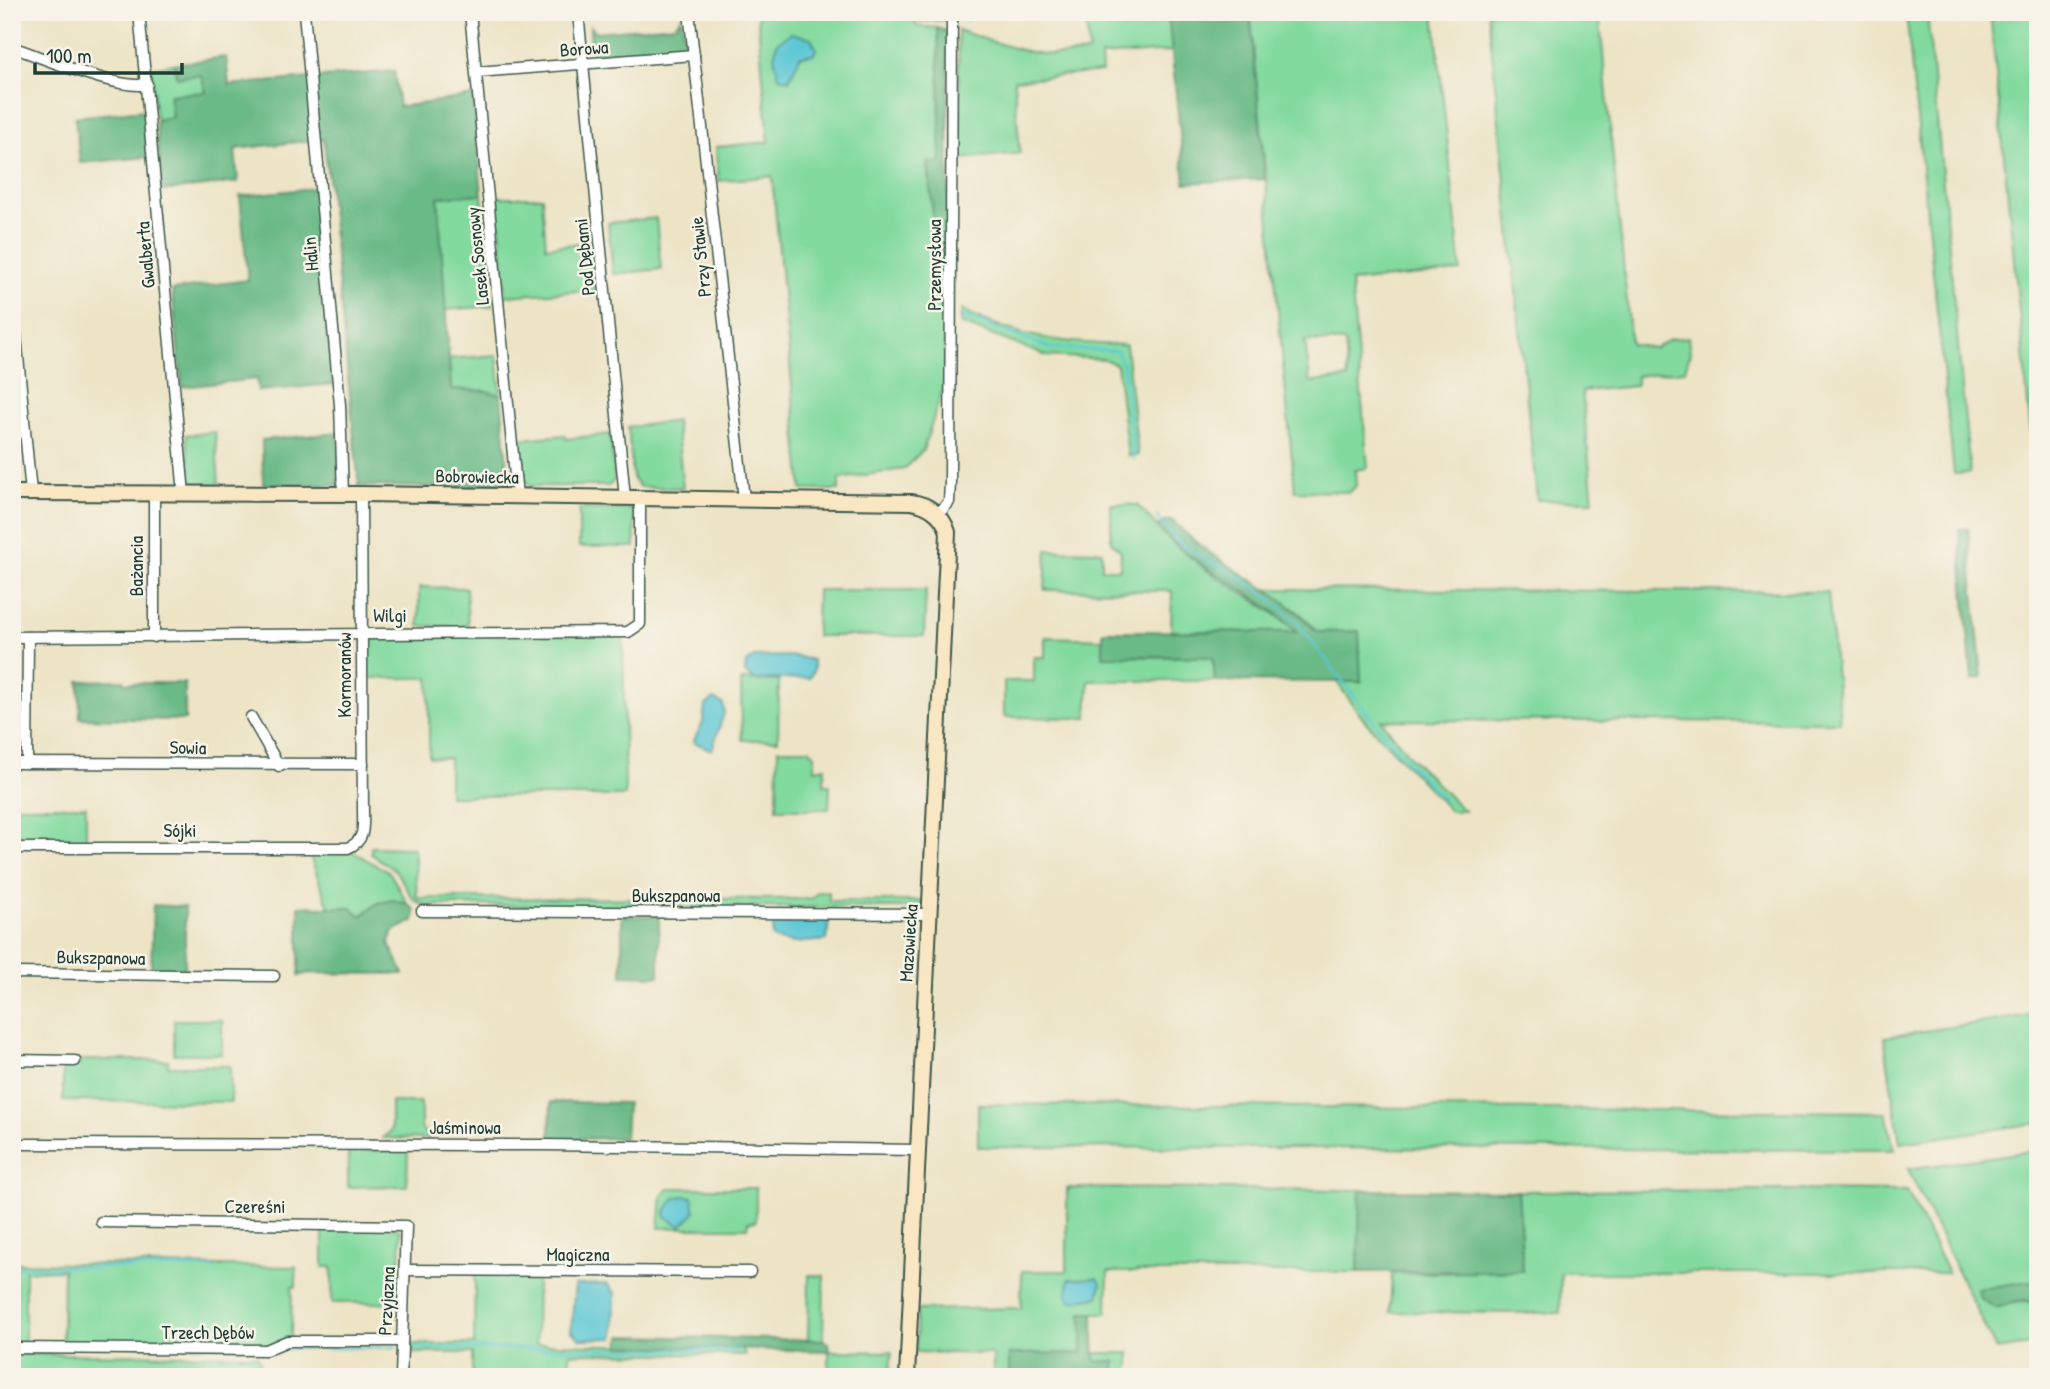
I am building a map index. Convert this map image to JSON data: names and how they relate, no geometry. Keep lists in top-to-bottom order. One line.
{"streets":{"street":["Borowa","Halin","Gwalberta","Lasek Sosnowy","Pod Dębami","Przy Stawie","Przemysłowa","Bobrowiecka","Bażancia","Wilgi","Kormoranów","Sowia","Sójki","Bukszpanowa","Mazowiecka","Jaśminowa","Czereśni","Magiczna","Przyjazna","Trzech Dębów"]},"crossings":[["Borowa","Lasek Sosnowy"],["Borowa","Pod Dębami"],["Borowa","Przy Stawie"],["Halin","Bobrowiecka"],["Gwalberta","Bobrowiecka"],["Lasek Sosnowy","Bobrowiecka"],["Pod Dębami","Bobrowiecka"],["Przy Stawie","Bobrowiecka"],["Przemysłowa","Bobrowiecka"],["Przemysłowa","Mazowiecka"],["Bobrowiecka","Bażancia"],["Bobrowiecka","Wilgi"],["Bobrowiecka","Kormoranów"],["Bobrowiecka","Mazowiecka"],["Bażancia","Wilgi"],["Wilgi","Kormoranów"],["Kormoranów","Sowia"],["Kormoranów","Sójki"],["Bukszpanowa","Mazowiecka"],["Mazowiecka","Jaśminowa"],["Czereśni","Przyjazna"],["Magiczna","Przyjazna"],["Przyjazna","Trzech Dębów"]],"scale_bar":"100 m"}
